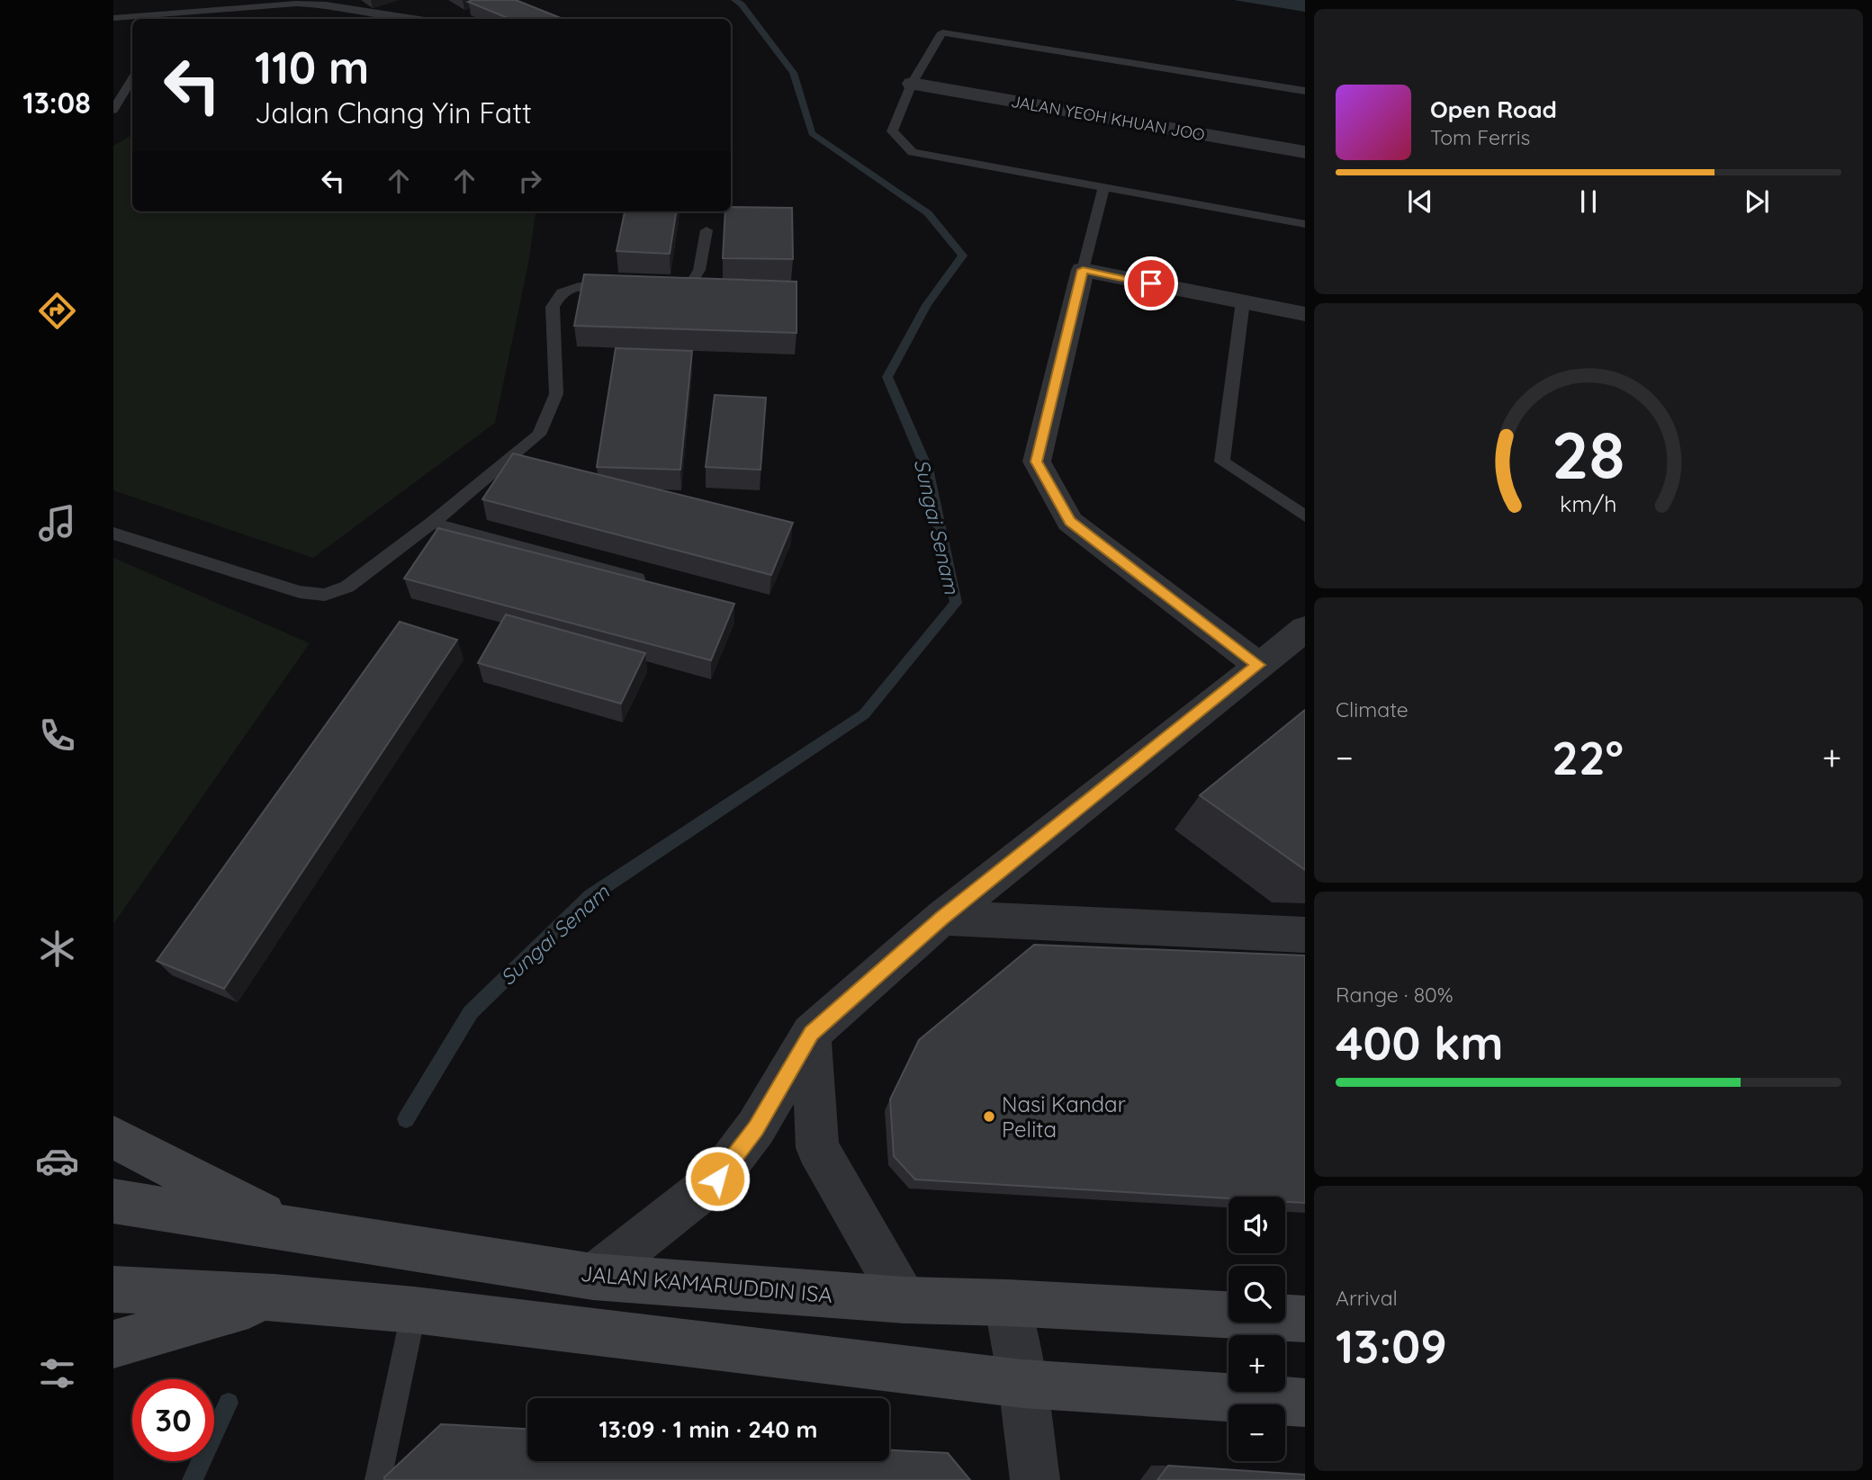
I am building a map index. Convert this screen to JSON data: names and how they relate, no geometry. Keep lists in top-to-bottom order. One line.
{"streets":{"main road":["JALAN KAMARUDDIN ISA"],"street":["JALAN YEOH KHUAN JOO"]},"water":["Sungai Senam"],"places":["Nasi Kandar Pelita"],"page":{"tabs":"13:08","turn":["110 m","Jalan Chang Yin Fatt"],"song":["Open Road","Tom Ferris"],"tile":["Climate",["Range · 80%","400 km"],["Arrival","13:09"]],"heat":["−","22°","+"],"map_buttons":["+","−"],"limit":"30","trip":"13:09 · 1 min · 240 m","gauge":["28","km/h"]}}
